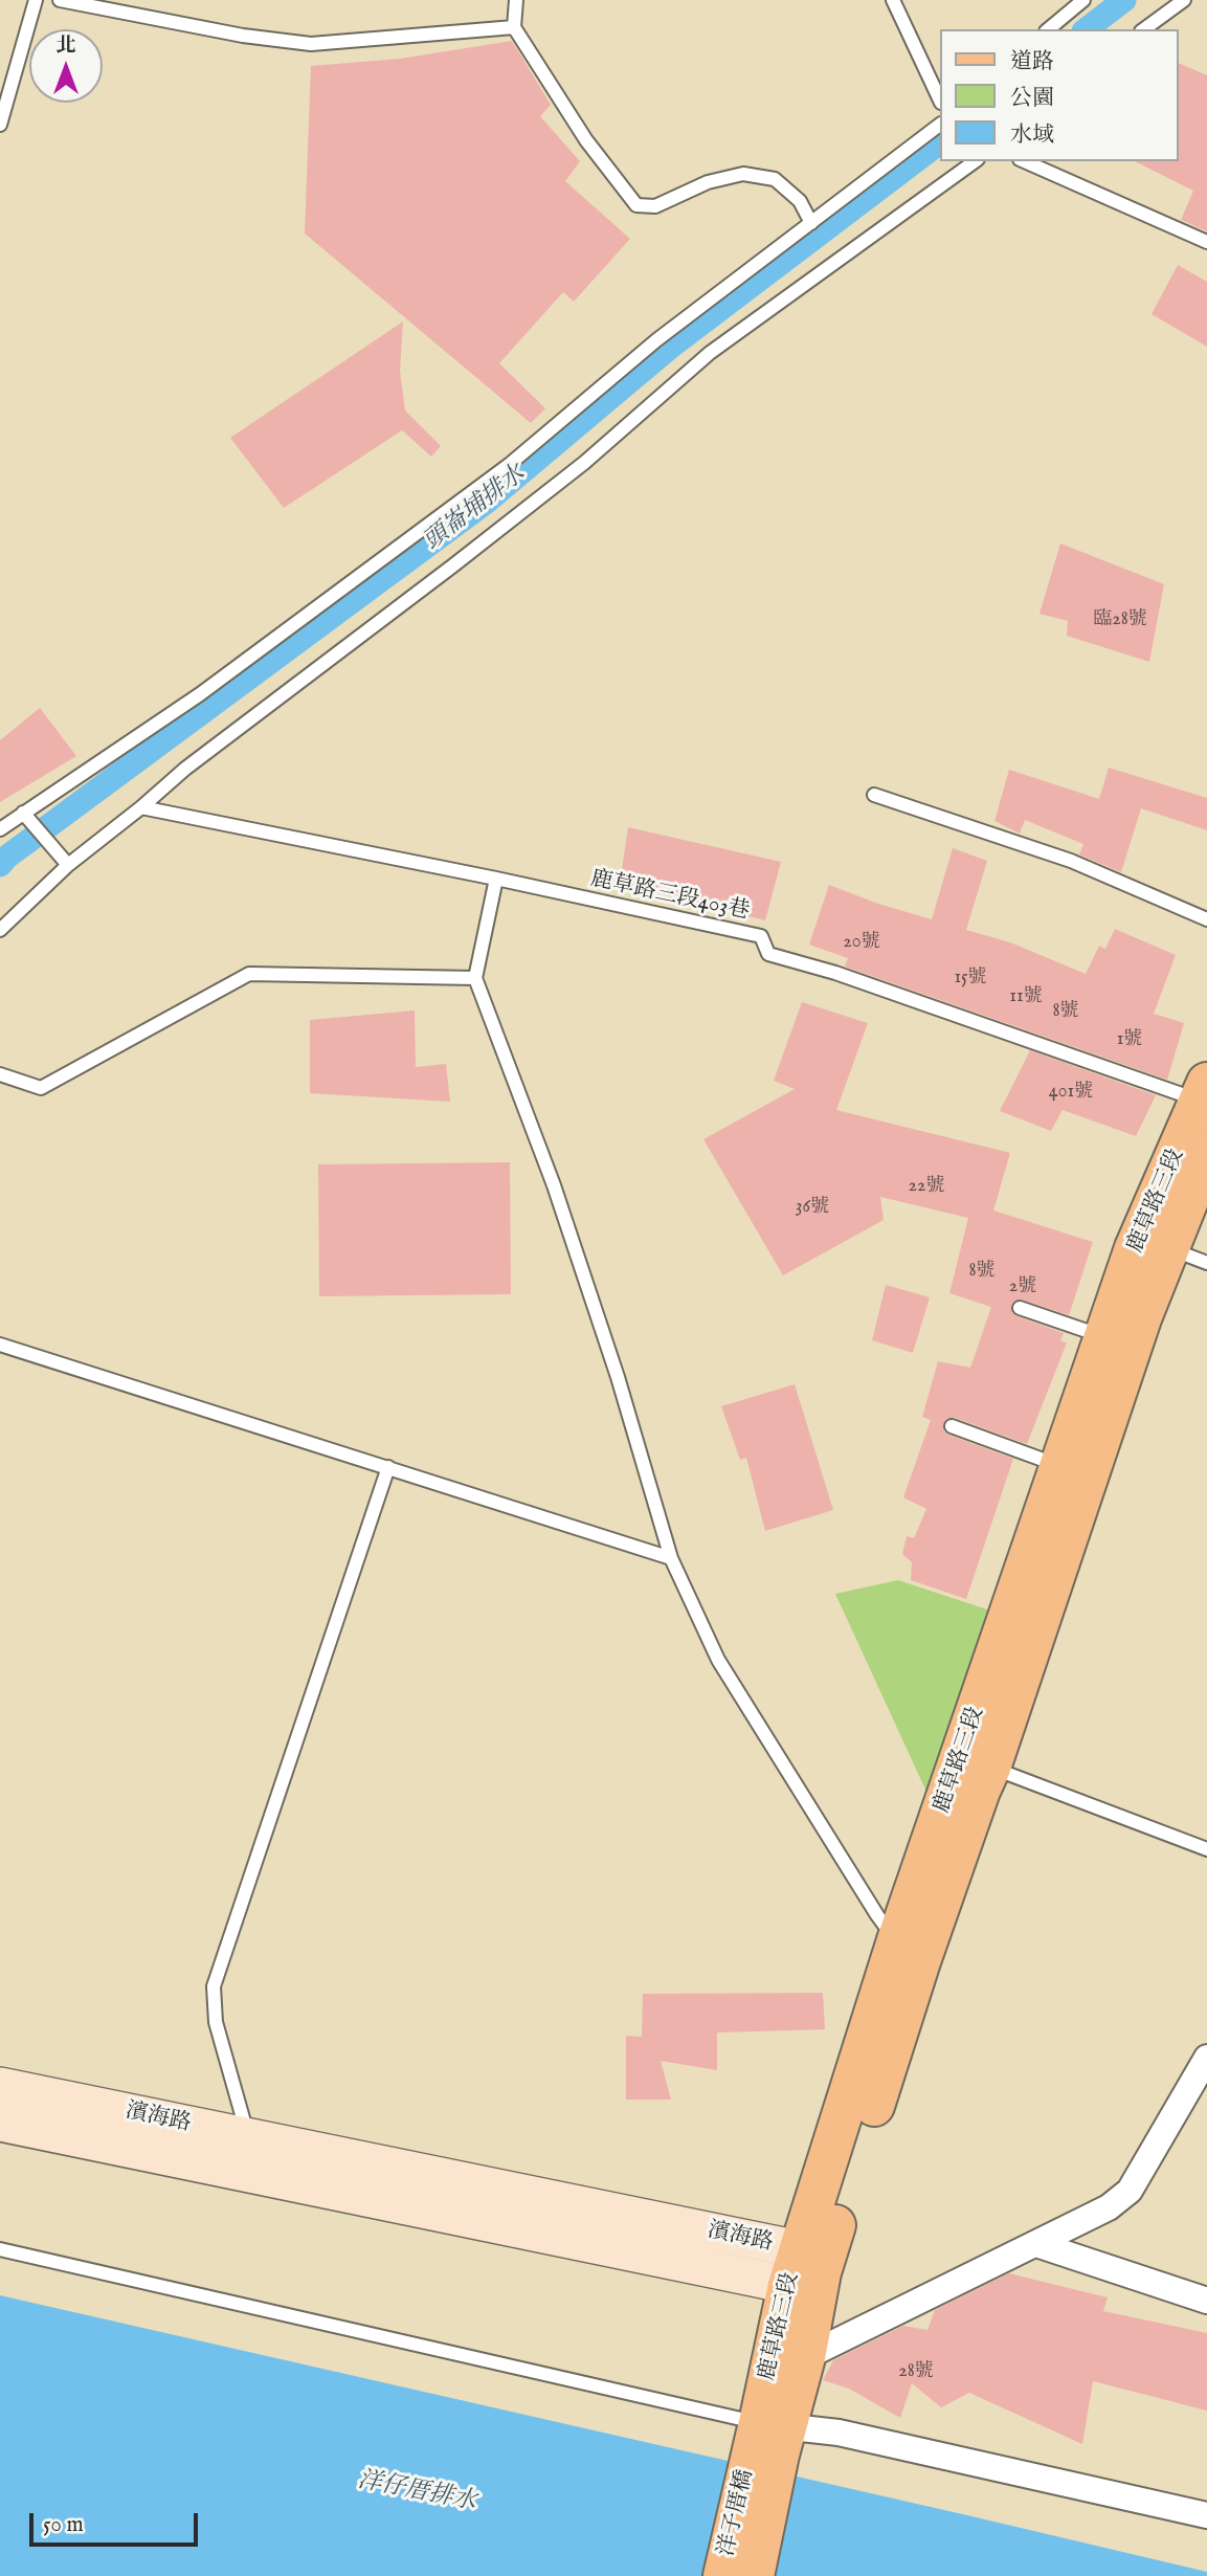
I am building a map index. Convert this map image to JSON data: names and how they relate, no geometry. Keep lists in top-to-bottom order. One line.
{"streets":{"main road":["鹿草路三段","洋子厝橋"],"street":["濱海路"],"lane":["鹿草路三段403巷"]},"crossings":[["鹿草路三段403巷","鹿草路三段"],["鹿草路三段","濱海路"],["鹿草路三段","洋子厝橋"]],"water":["頭崙埔排水","洋仔厝排水"],"house_numbers":["臨28號","20號","15號","11號","8號","1號","401號","22號","36號","8號","2號","28號"],"legend":["道路","公園","水域"],"scale_bar":"50 m","north":"top"}
